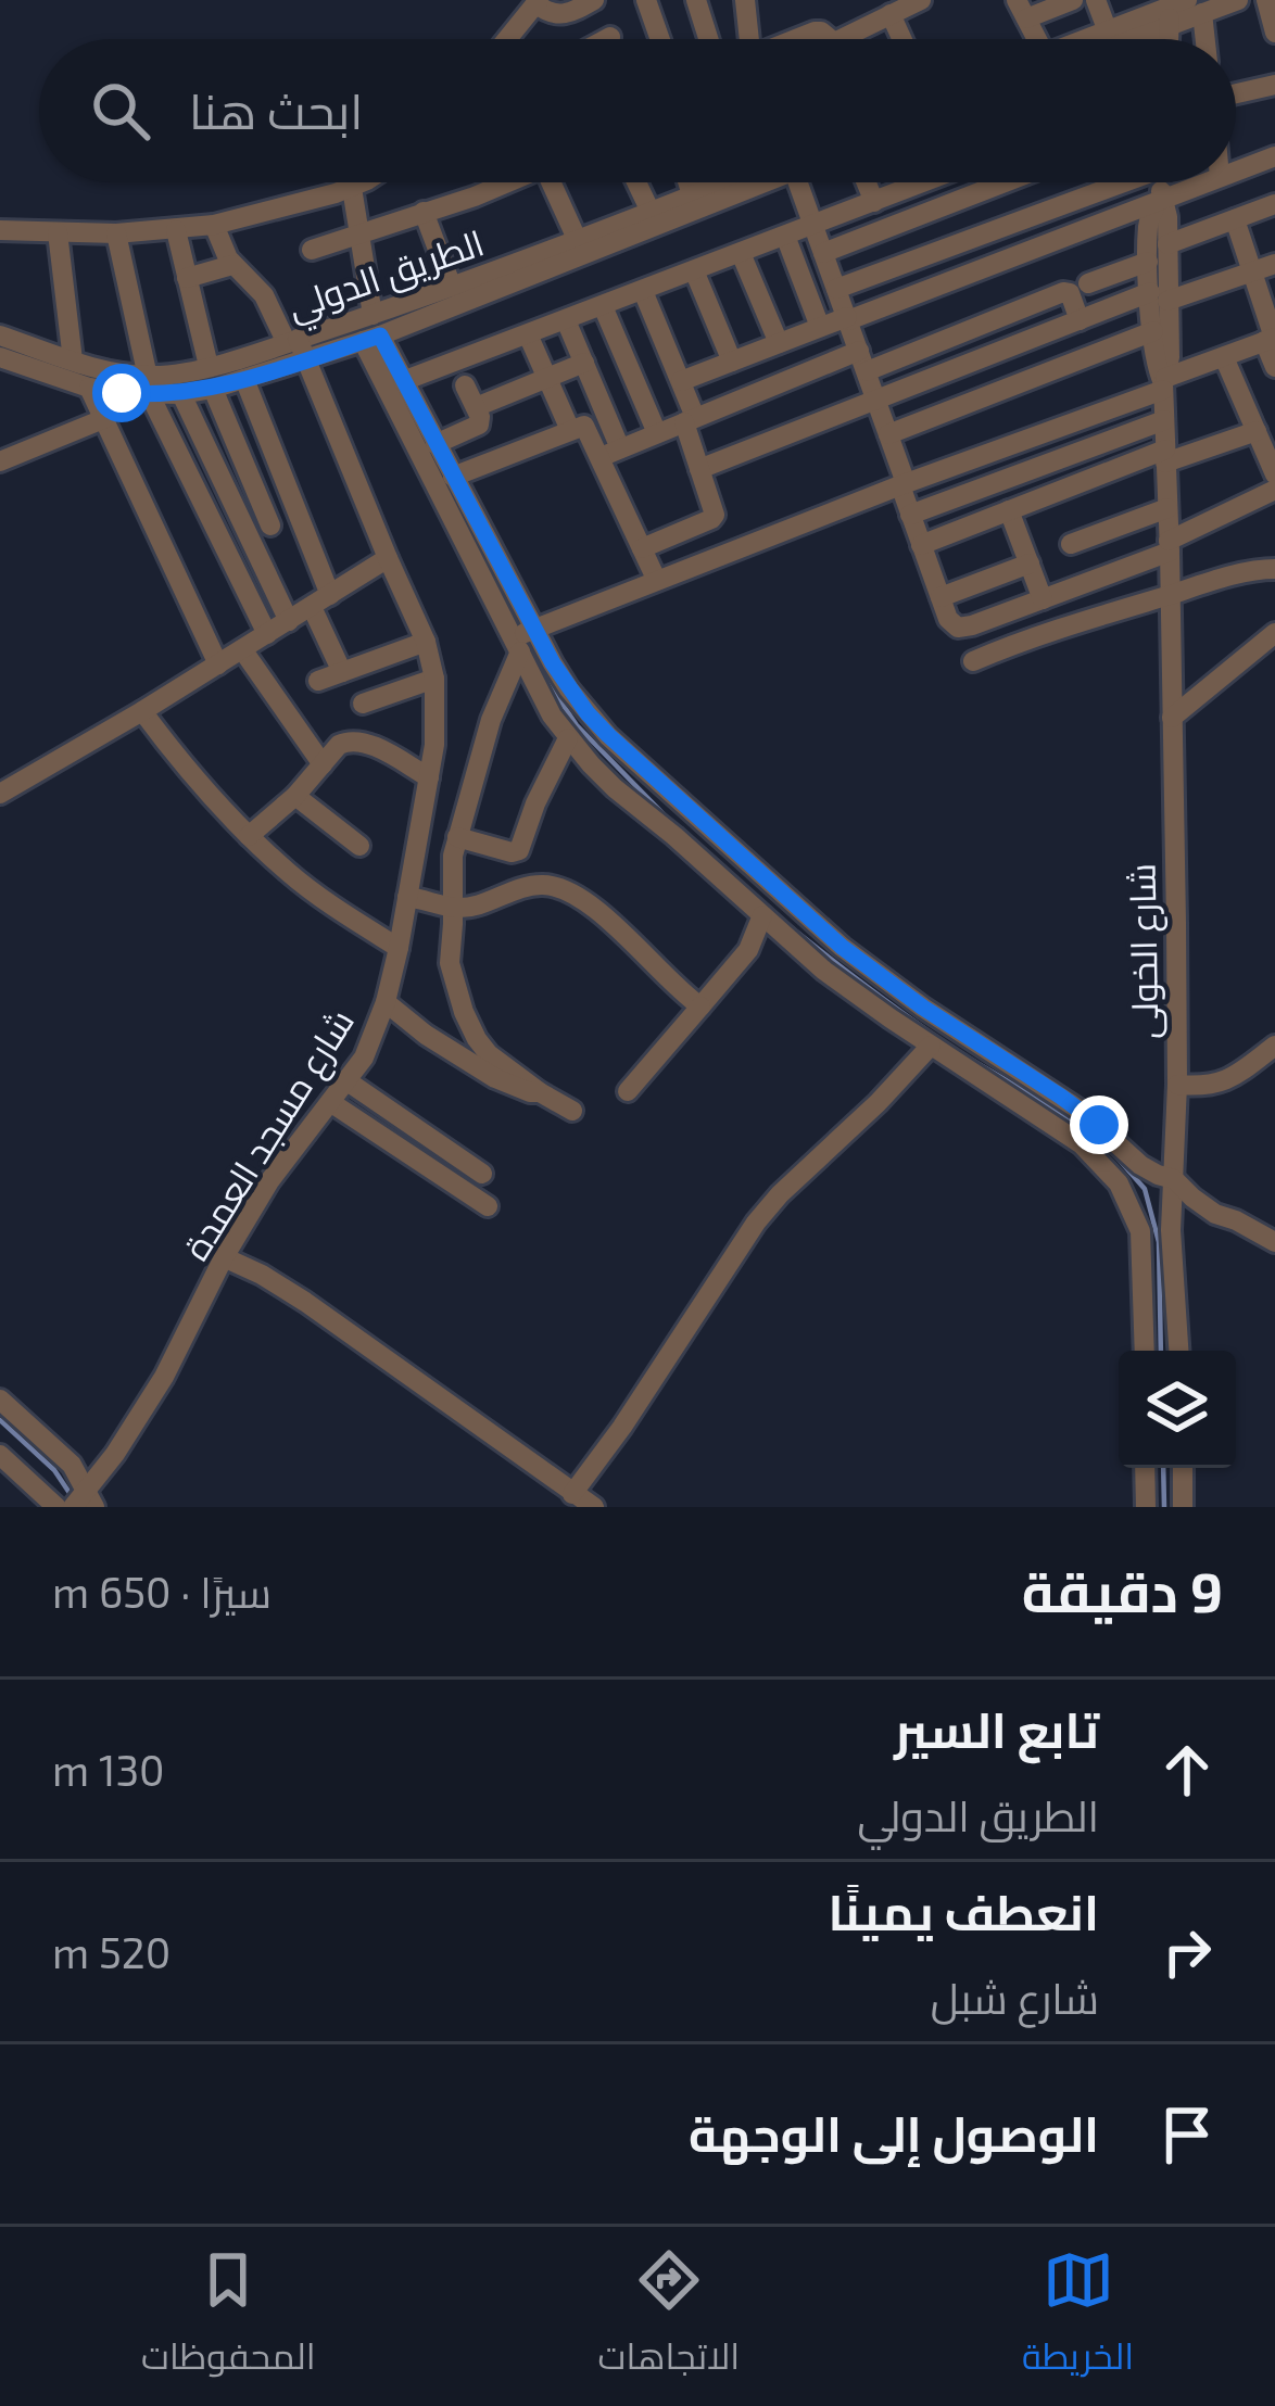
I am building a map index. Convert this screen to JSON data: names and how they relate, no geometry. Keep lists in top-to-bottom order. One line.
{"streets":{"street":["الطريق الدولي","شارع الخولى","شارع مسجد العمدة"]},"crossings":[["الطريق الدولي","شارع مسجد العمدة"]],"page":{"search":"ابحث هنا","heading":["9 دقيقة","سيرًا · 650 m"],"list":[["تابع السير","الطريق الدولي","130 m"],["انعطف يمينًا","شارع شبل","520 m"],"الوصول إلى الوجهة"],"nav":["الخريطة","الاتجاهات","المحفوظات"]}}
